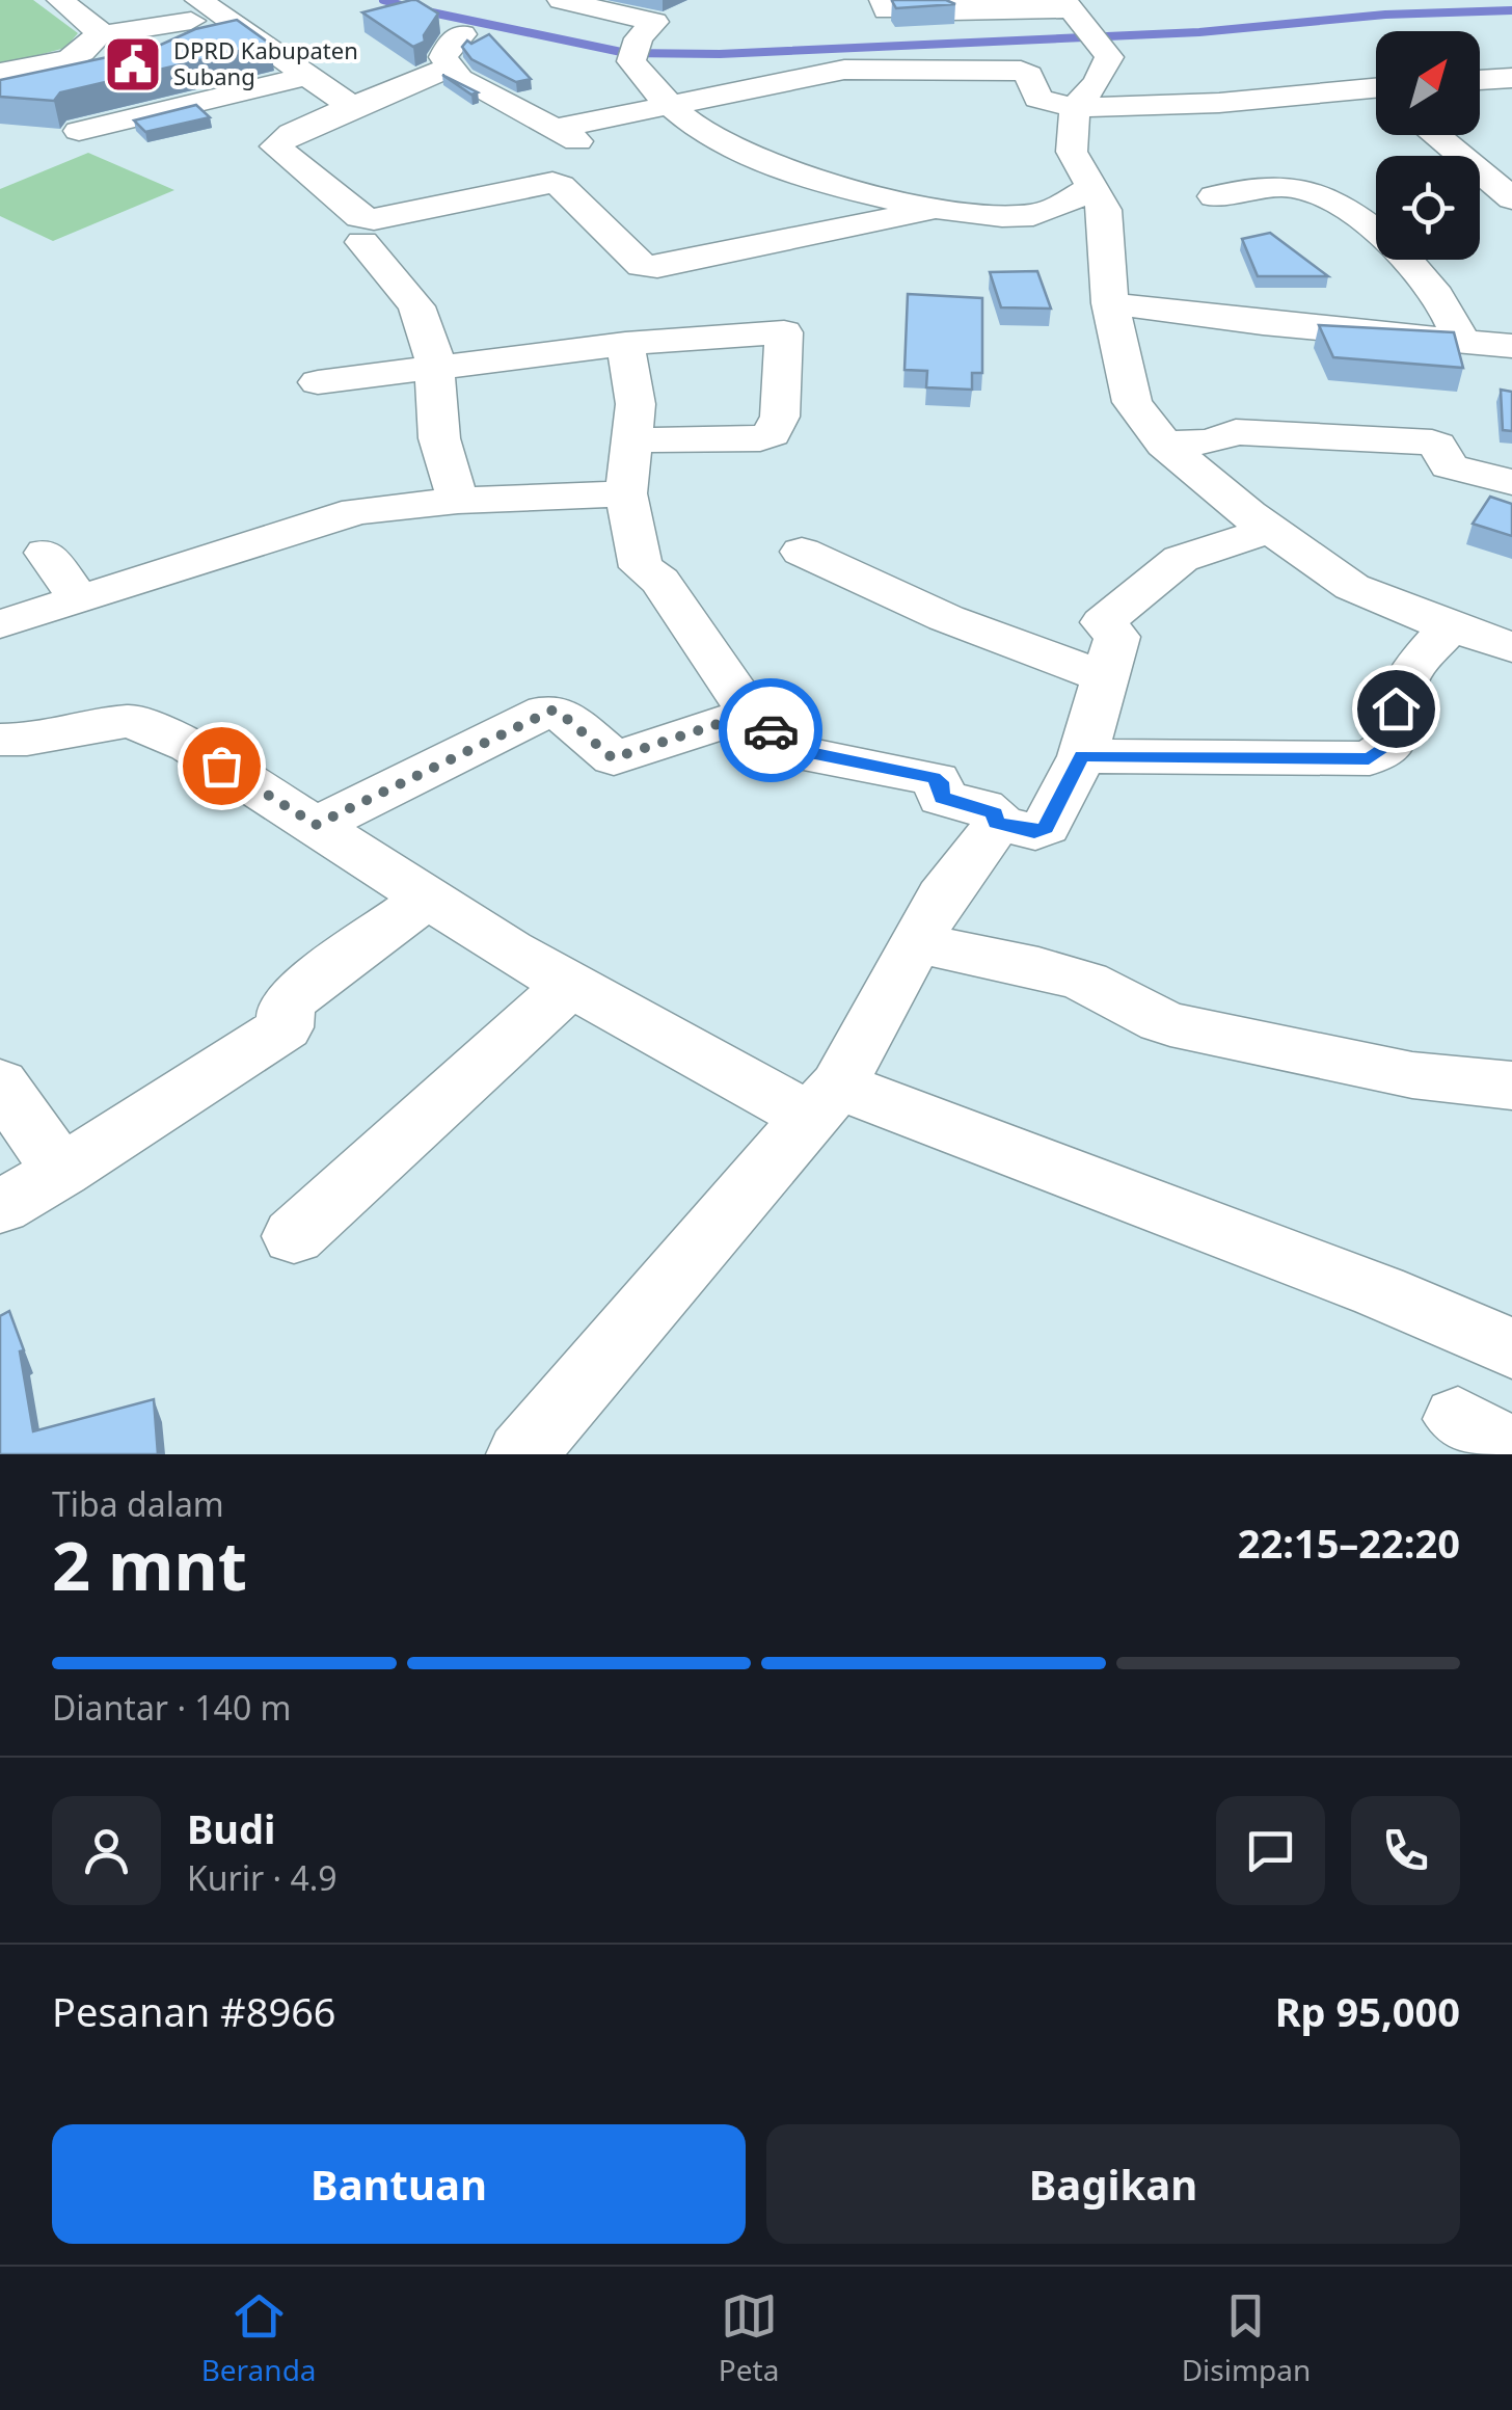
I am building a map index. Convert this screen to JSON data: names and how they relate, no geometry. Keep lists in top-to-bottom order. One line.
{"places":{"public building":["DPRD Kabupaten Subang"]},"north":"top right","page":{"heading":["2 mnt","Tiba dalam","22:15–22:20"],"panel":["Budi","Kurir · 4.9","Pesanan #8966","Rp 95,000"],"bar":"Diantar · 140 m","buttons":["Bantuan","Bagikan"],"tabs":["Beranda","Peta","Disimpan"]}}
